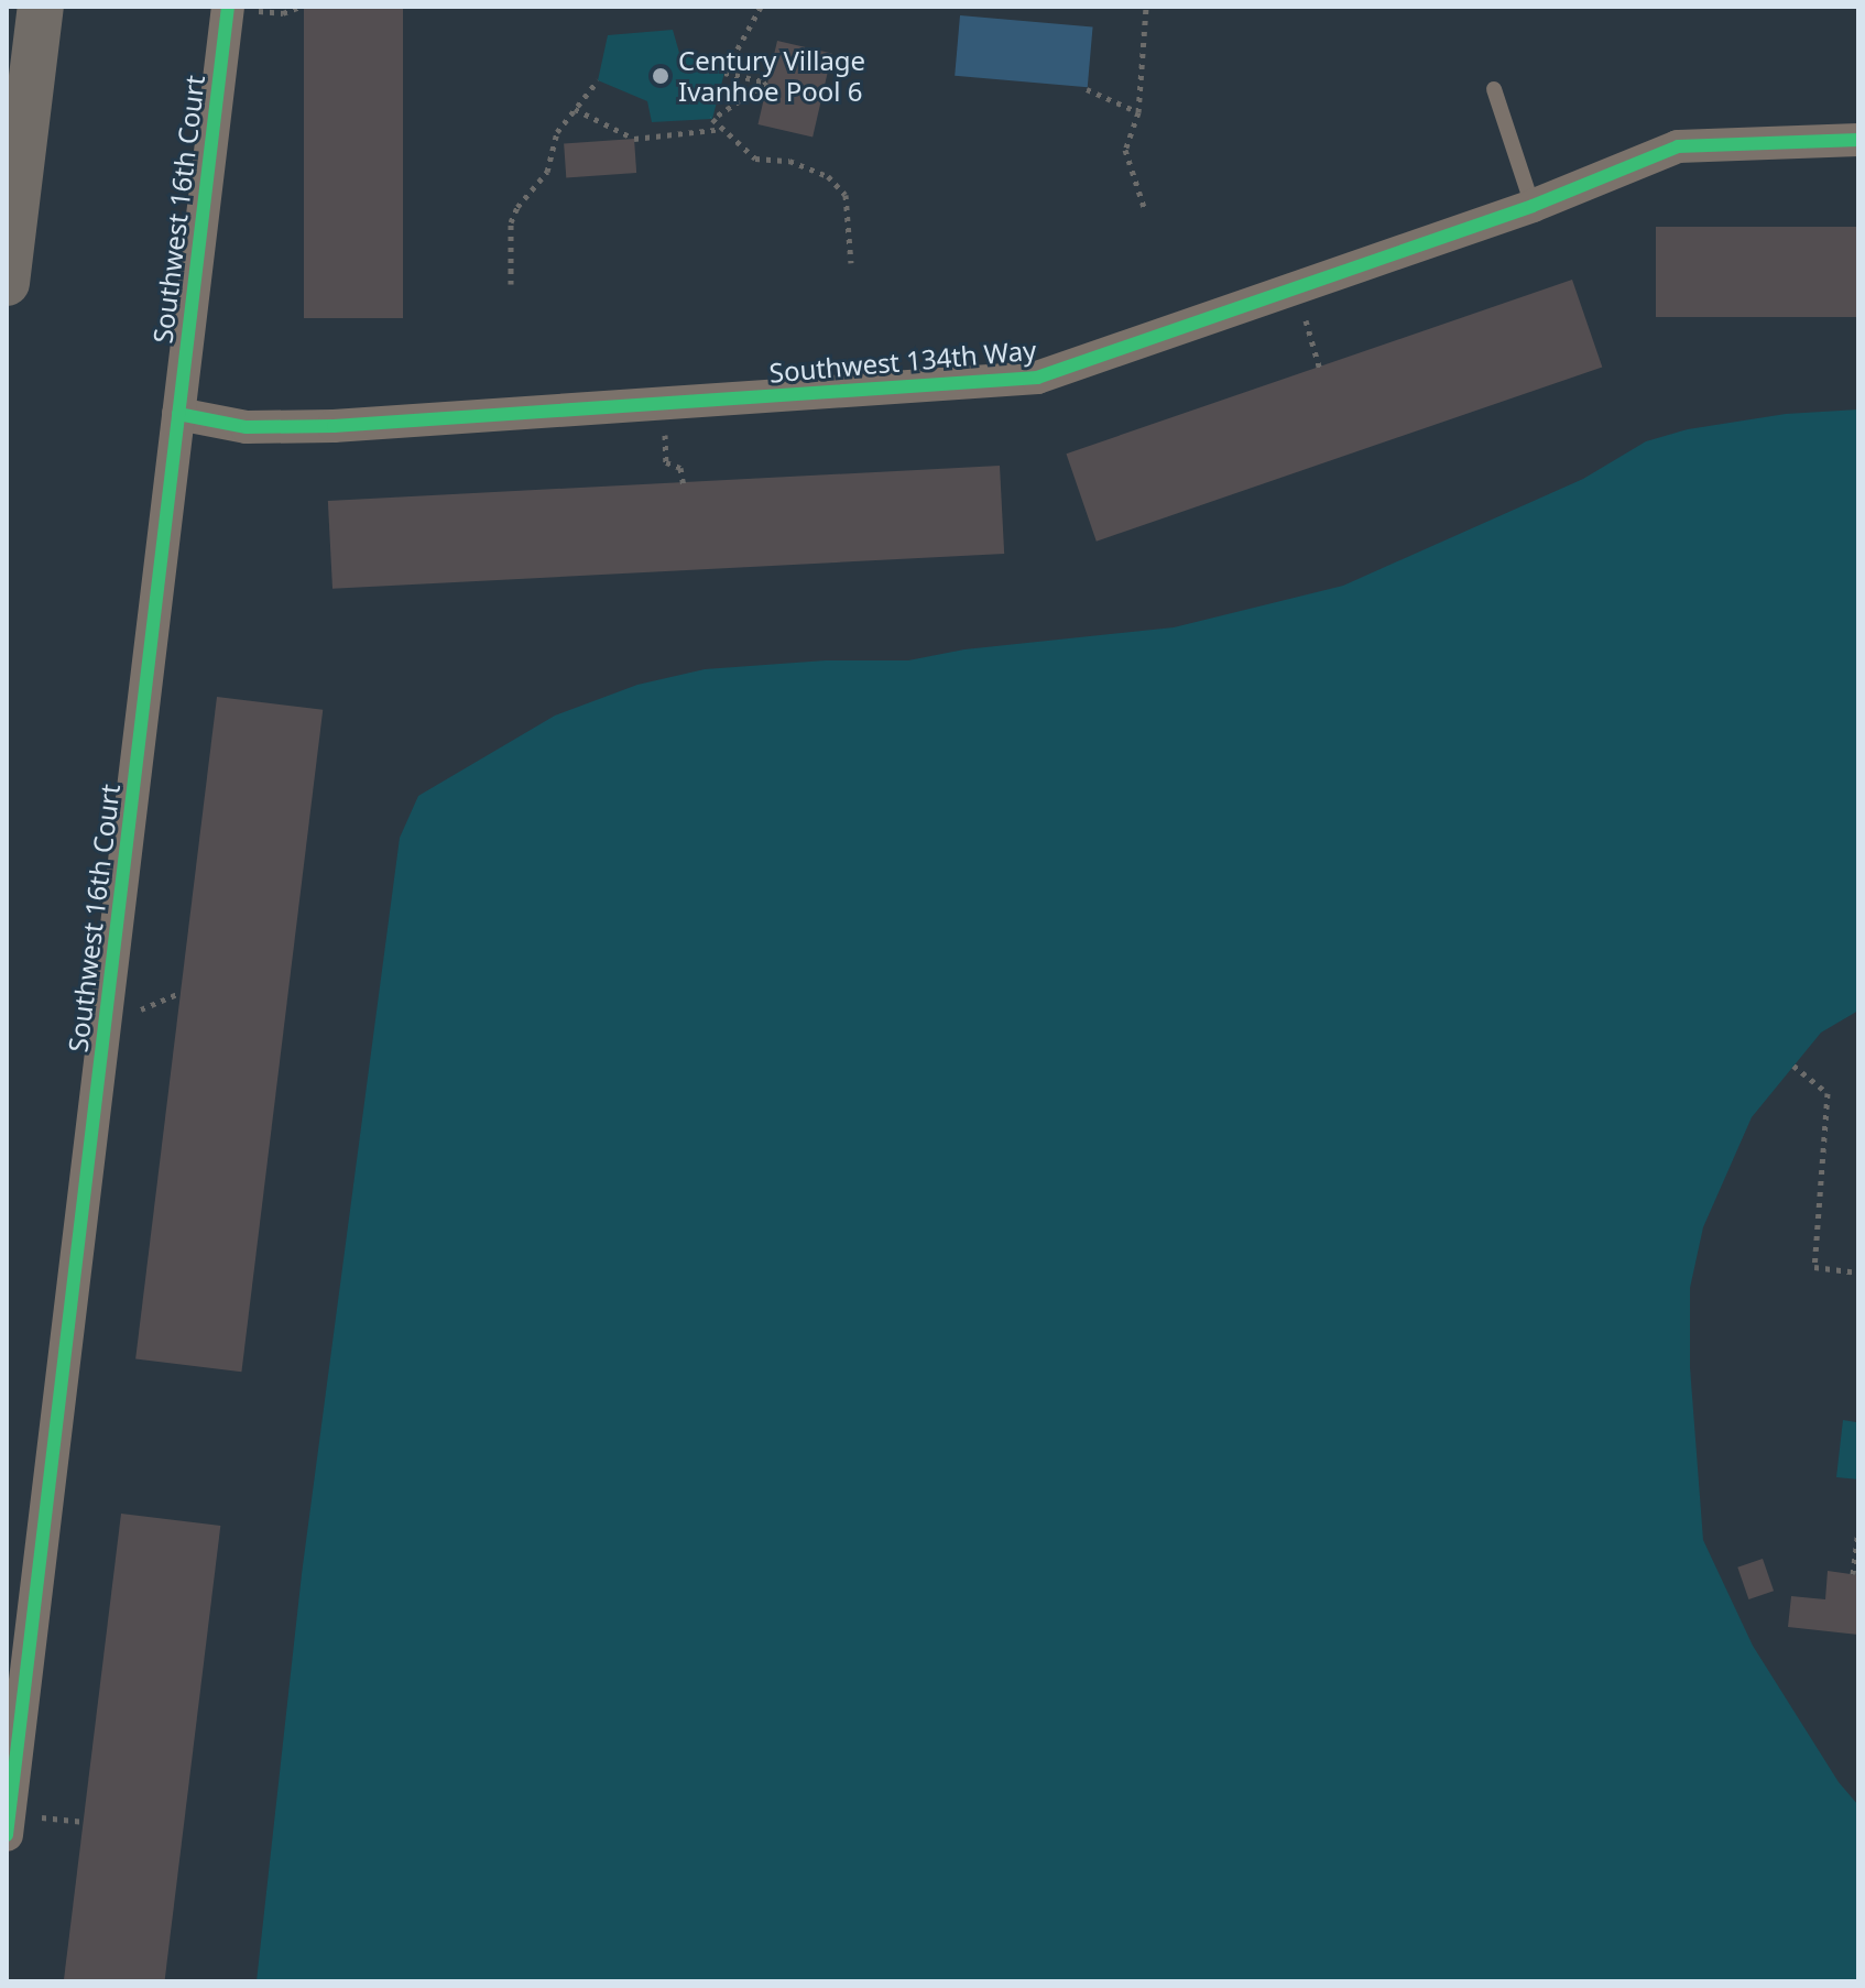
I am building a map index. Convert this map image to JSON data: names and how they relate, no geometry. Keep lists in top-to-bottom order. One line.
{"streets":{"street":["Southwest 16th Court","Southwest 134th Way"]},"crossings":[["Southwest 16th Court","Southwest 134th Way"]],"places":["Century Village Ivanhoe Pool 6"]}
